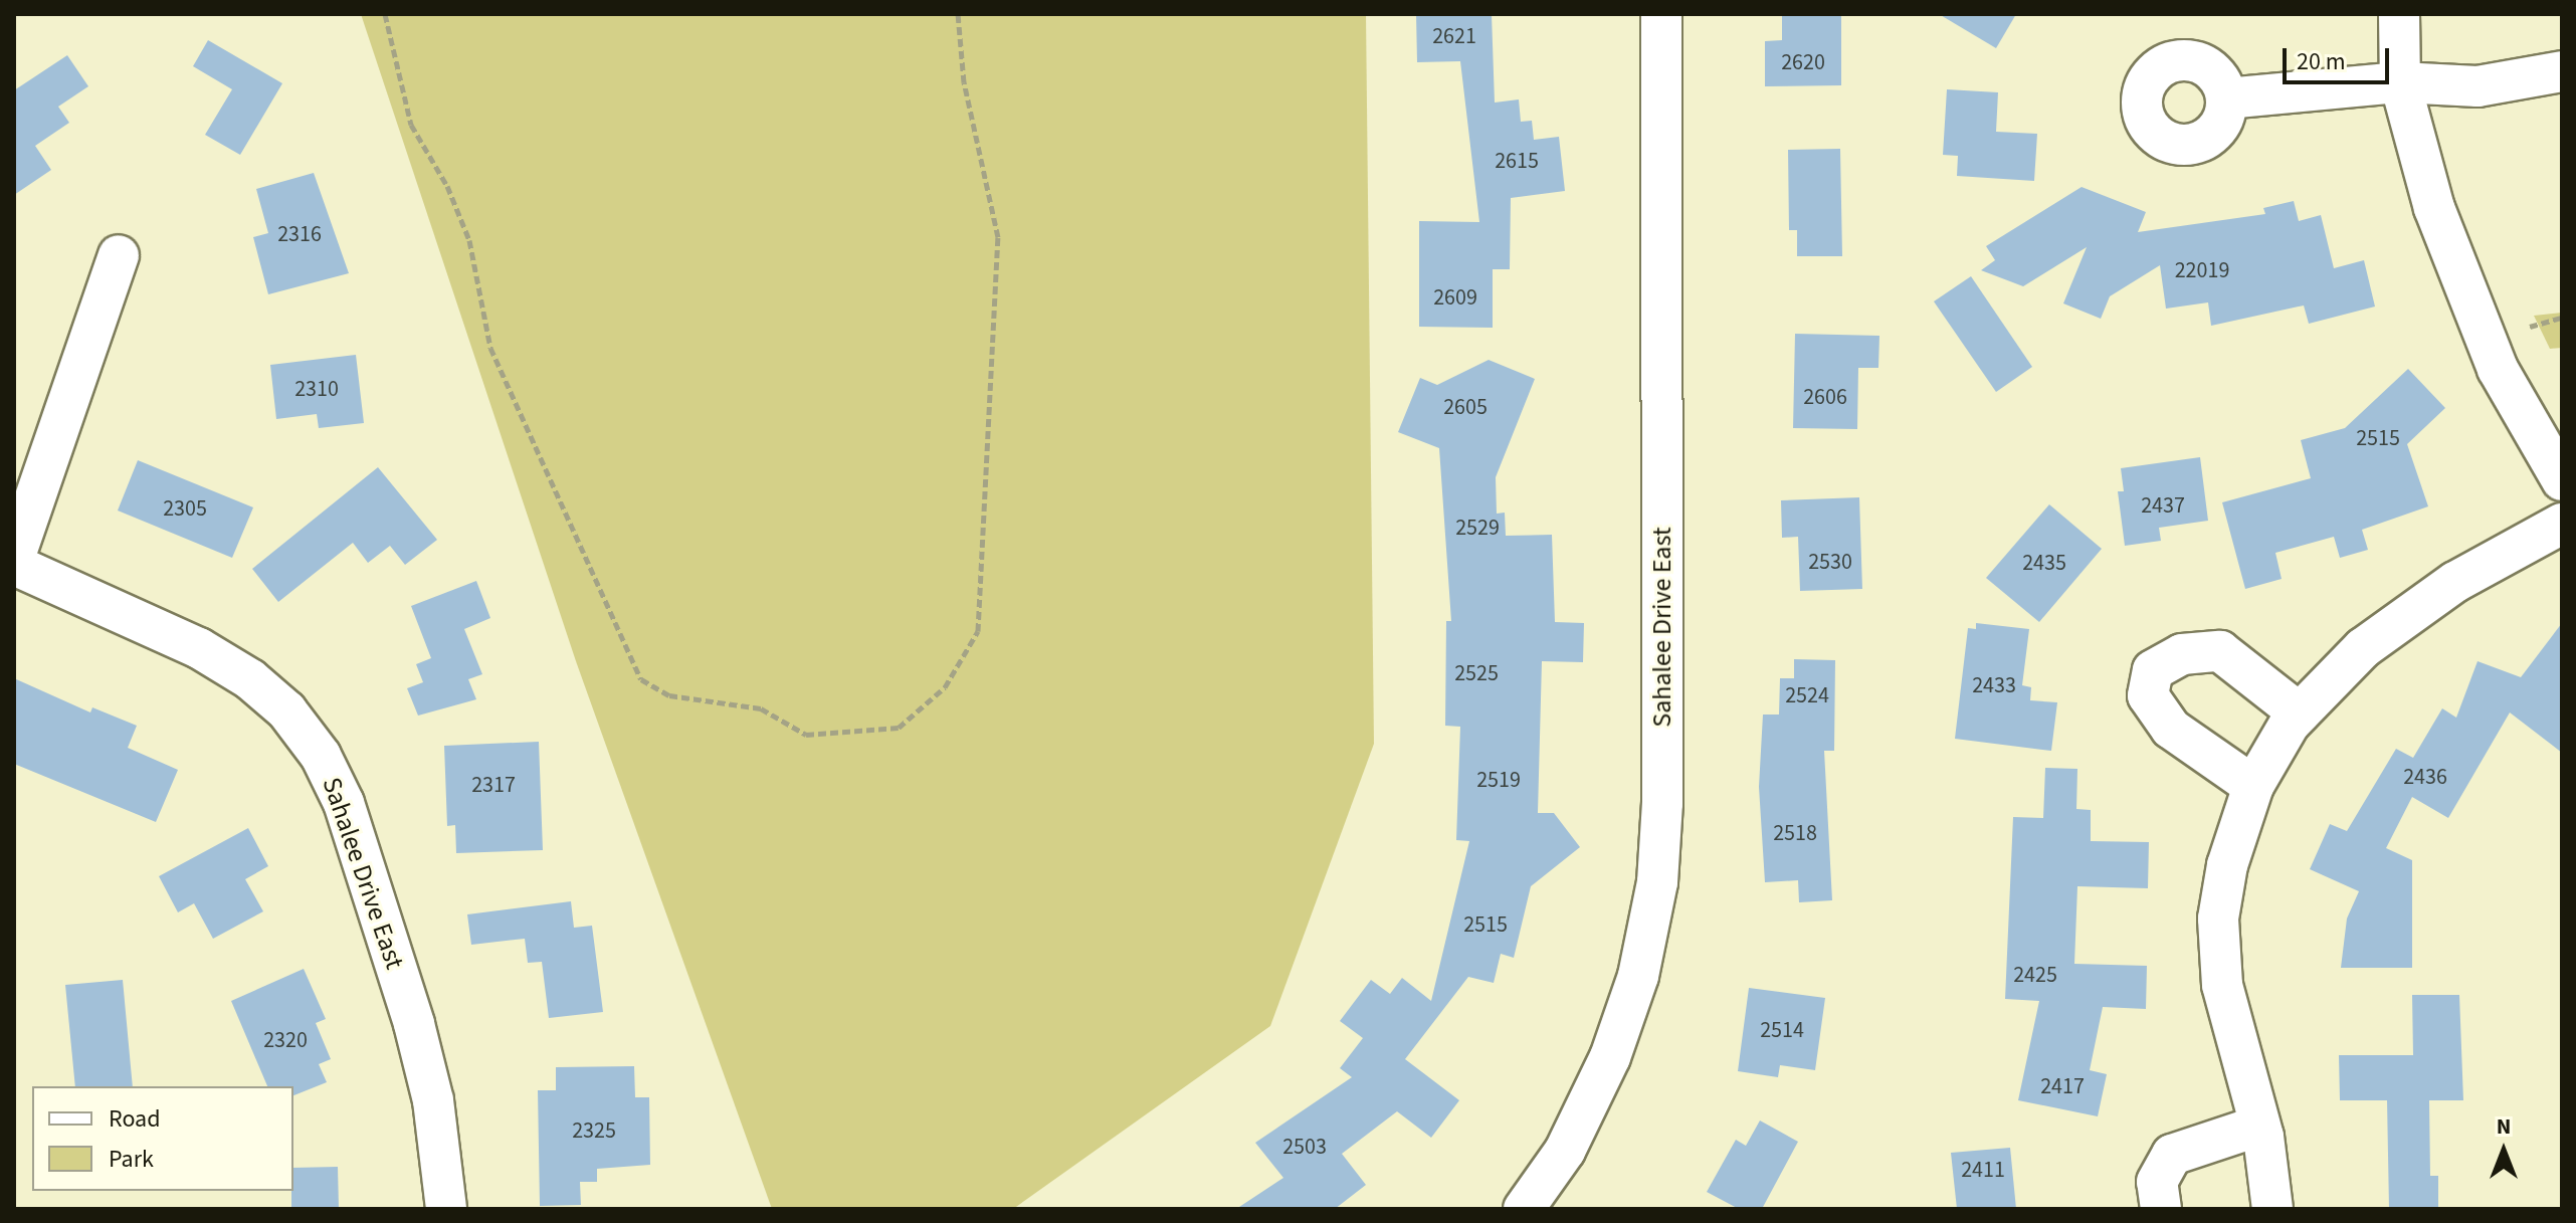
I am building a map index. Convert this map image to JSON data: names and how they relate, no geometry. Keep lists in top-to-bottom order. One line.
{"streets":{"street":["Sahalee Drive East"]},"house_numbers":["2621","2620","2615","2316","22019","2609","2310","2606","2605","2515","2437","2305","2529","2530","2435","2525","2433","2524","2436","2519","2317","2518","2515","2425","2514","2320","2417","2325","2503","2411"],"legend":["Road","Park"],"scale_bar":"20 m","north":"top"}
